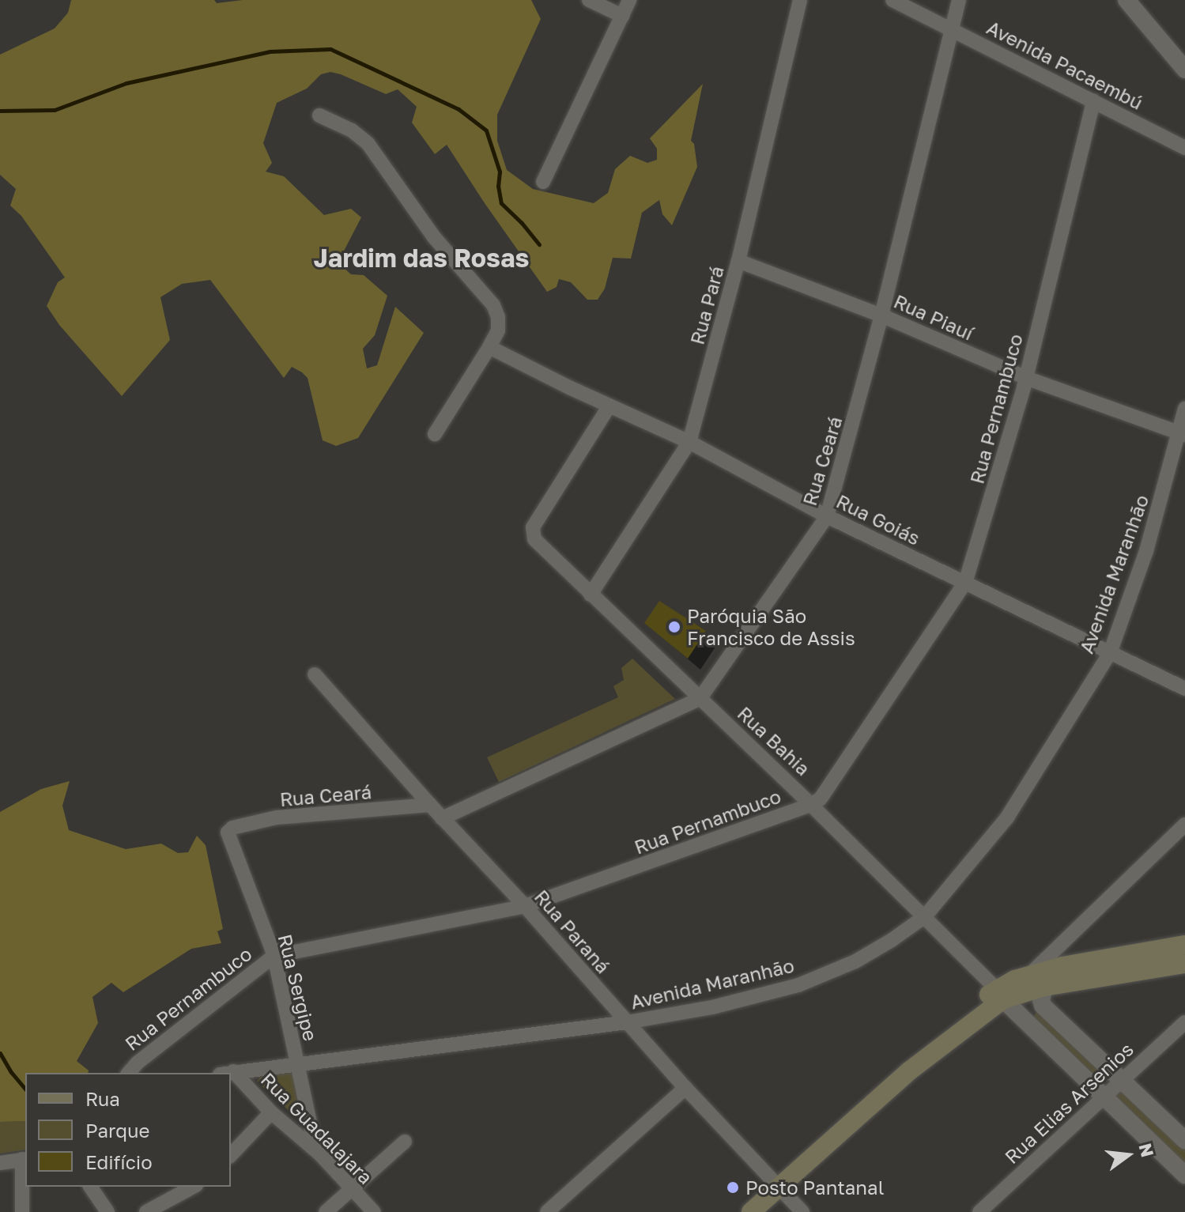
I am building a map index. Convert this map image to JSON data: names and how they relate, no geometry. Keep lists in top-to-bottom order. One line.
{"streets":{"street":["Avenida Pacaembú","Rua Pará","Rua Piauí","Rua Pernambuco","Rua Ceará","Rua Goiás","Avenida Maranhão","Rua Bahia","Rua Paraná","Rua Sergipe","Rua Elias Arsenios","Rua Guadalajara"]},"crossings":[["Avenida Pacaembú","Rua Pernambuco"],["Avenida Pacaembú","Rua Ceará"],["Rua Pará","Rua Piauí"],["Rua Pará","Rua Goiás"],["Rua Pará","Rua Bahia"],["Rua Piauí","Rua Pernambuco"],["Rua Piauí","Rua Ceará"],["Rua Piauí","Avenida Maranhão"],["Rua Pernambuco","Rua Goiás"],["Rua Pernambuco","Rua Bahia"],["Rua Pernambuco","Rua Paraná"],["Rua Pernambuco","Rua Sergipe"],["Rua Ceará","Rua Goiás"],["Rua Ceará","Rua Bahia"],["Rua Ceará","Rua Paraná"],["Rua Ceará","Rua Sergipe"],["Rua Goiás","Avenida Maranhão"],["Rua Goiás","Rua Bahia"],["Avenida Maranhão","Rua Bahia"],["Avenida Maranhão","Rua Paraná"],["Avenida Maranhão","Rua Sergipe"],["Rua Bahia","Rua Elias Arsenios"],["Rua Sergipe","Rua Guadalajara"]],"districts":["Jardim das Rosas"],"places":["Paróquia São Francisco de Assis","Posto Pantanal"],"legend":["Rua","Parque","Edifício"],"north":"right"}
